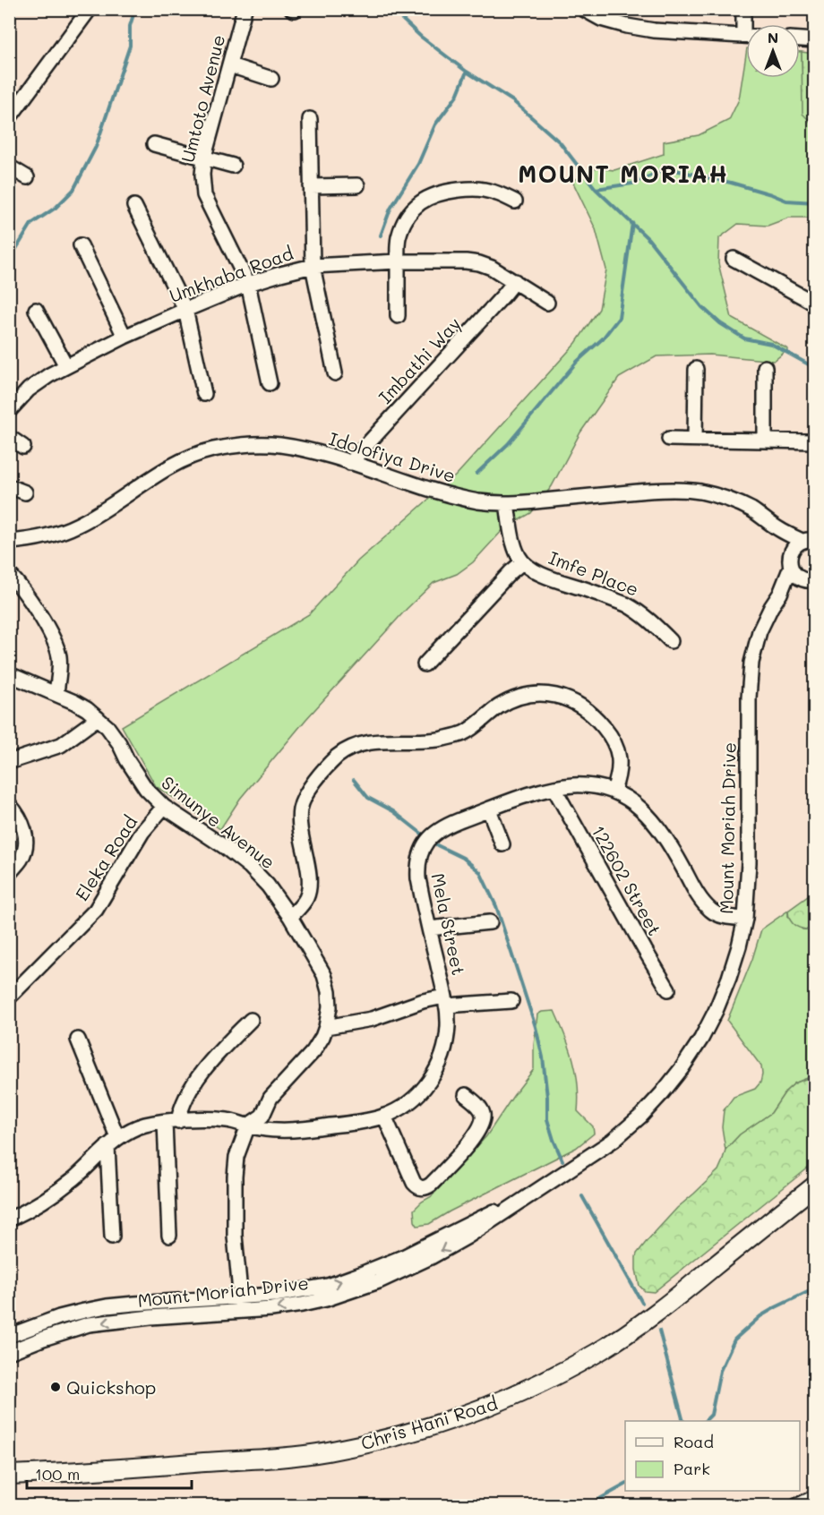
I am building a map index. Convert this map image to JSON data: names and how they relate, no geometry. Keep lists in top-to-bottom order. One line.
{"streets":{"main road":["Chris Hani Road"],"street":["Umtoto Avenue","Umkhaba Road","Imbathi Way","Idolofiya Drive","Imfe Place","Simunye Avenue","Mount Moriah Drive","Eleka Road","122602 Street","Mela Street"]},"crossings":[["Umtoto Avenue","Umkhaba Road"],["Umkhaba Road","Imbathi Way"],["Imbathi Way","Idolofiya Drive"],["Idolofiya Drive","Imfe Place"],["Idolofiya Drive","Mount Moriah Drive"],["Simunye Avenue","Mount Moriah Drive"],["Simunye Avenue","Eleka Road"],["Simunye Avenue","Mela Street"],["Mount Moriah Drive","Mela Street"],["122602 Street","Mela Street"]],"districts":["MOUNT MORIAH"],"places":["Quickshop"],"legend":["Road","Park"],"scale_bar":"100 m","north":"top"}
